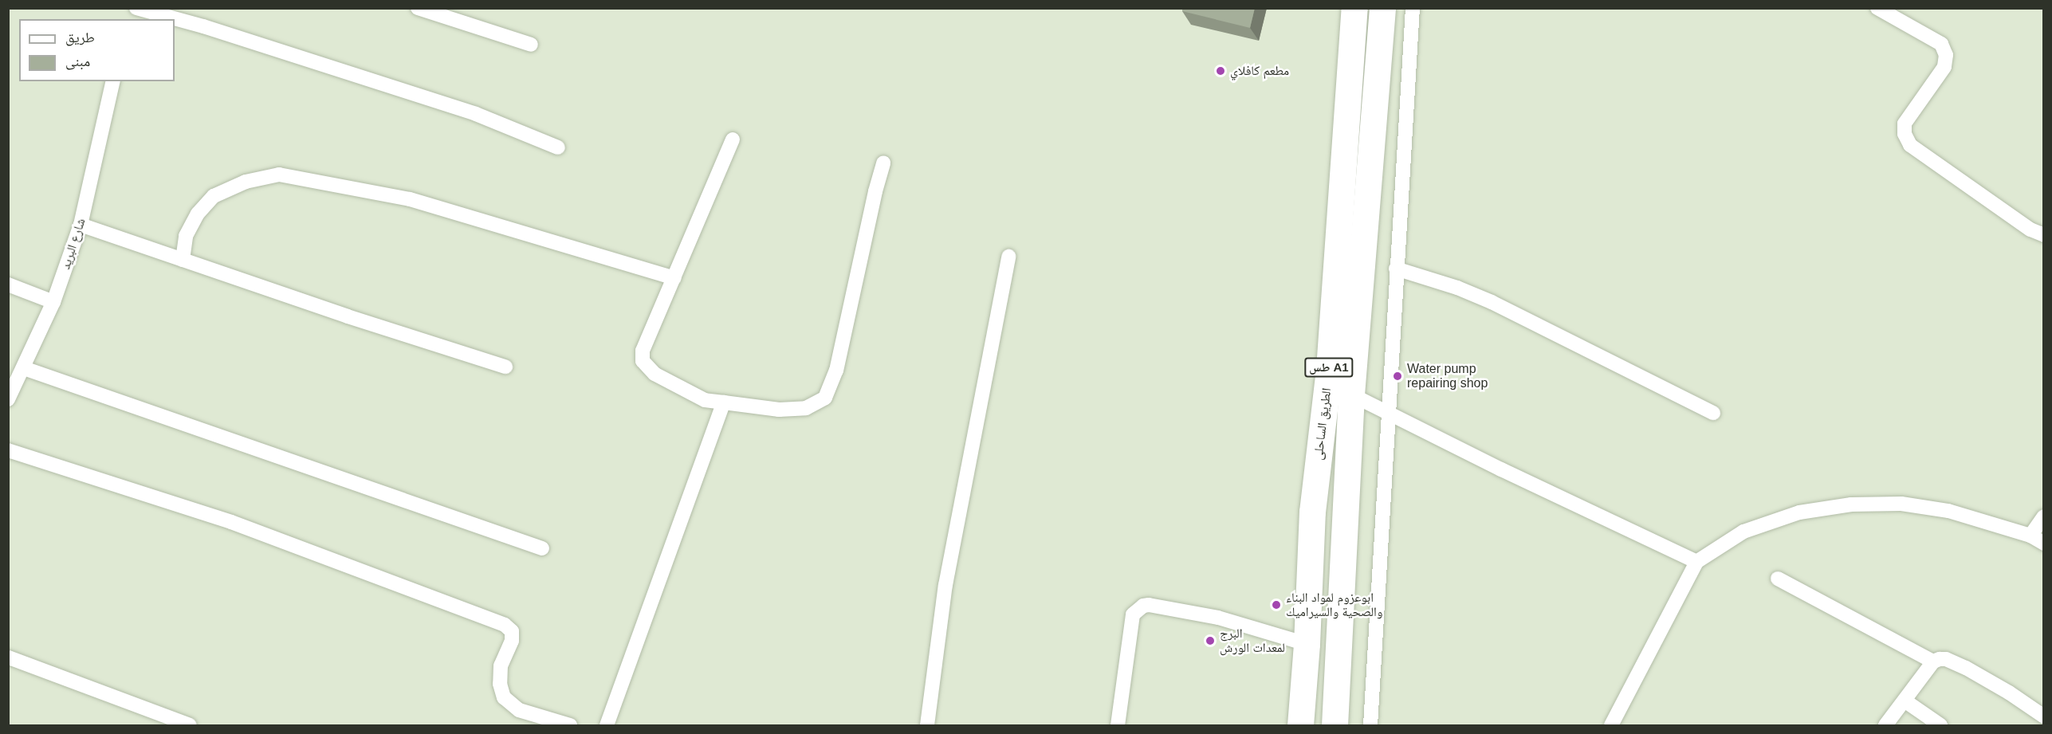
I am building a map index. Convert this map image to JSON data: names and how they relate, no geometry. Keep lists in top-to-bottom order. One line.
{"streets":{"highway":["طس A1","الطريق الساحلى"],"street":["شارع البريد"]},"places":["مطعم كافلاي","Water pump repairing shop","ابوعزوم لمواد البناء والصحية والسيراميك","البرج لمعدات الورش"],"legend":["طريق","مبنى"]}
